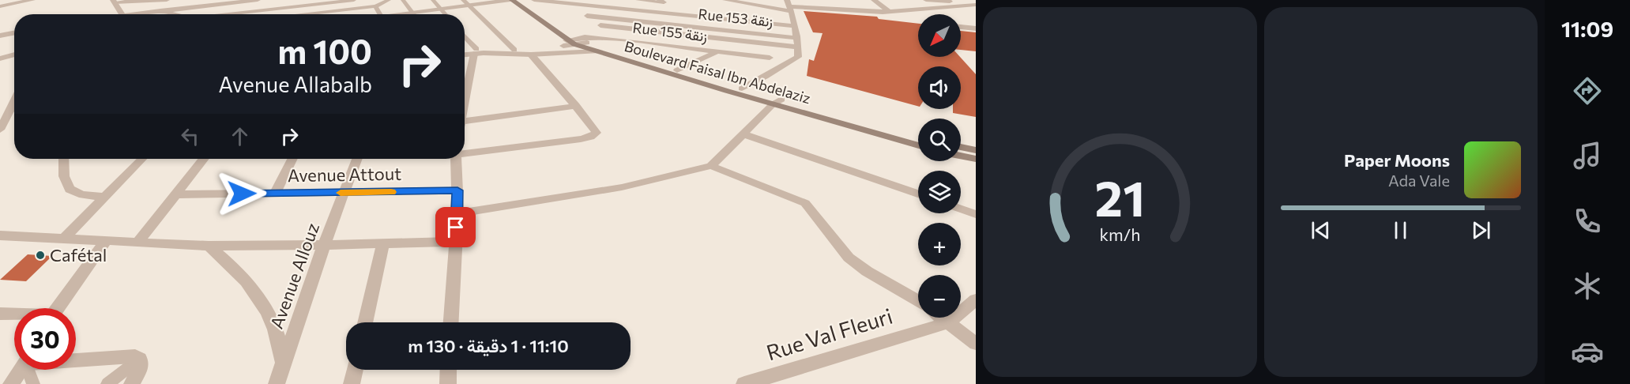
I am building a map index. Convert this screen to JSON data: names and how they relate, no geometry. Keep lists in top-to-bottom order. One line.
{"streets":{"main road":["Boulevard Faisal Ibn Abdelaziz"],"street":["Rue 153 زنقة","Rue 155 زنقة","Avenue Attout","Avenue Allouz","Rue Val Fleuri"]},"crossings":[["Rue 155 زنقة","Boulevard Faisal Ibn Abdelaziz"],["Avenue Attout","Avenue Allouz"]],"places":["Cafétal"],"north":"bottom left","page":{"tabs":"11:09","map_buttons":["+","−"],"turn":["100 m","Avenue Allabalb"],"song":["Paper Moons","Ada Vale"],"limit":"30","trip":"11:10 · 1 دقيقة · 130 m","gauge":["21","km/h"]}}
